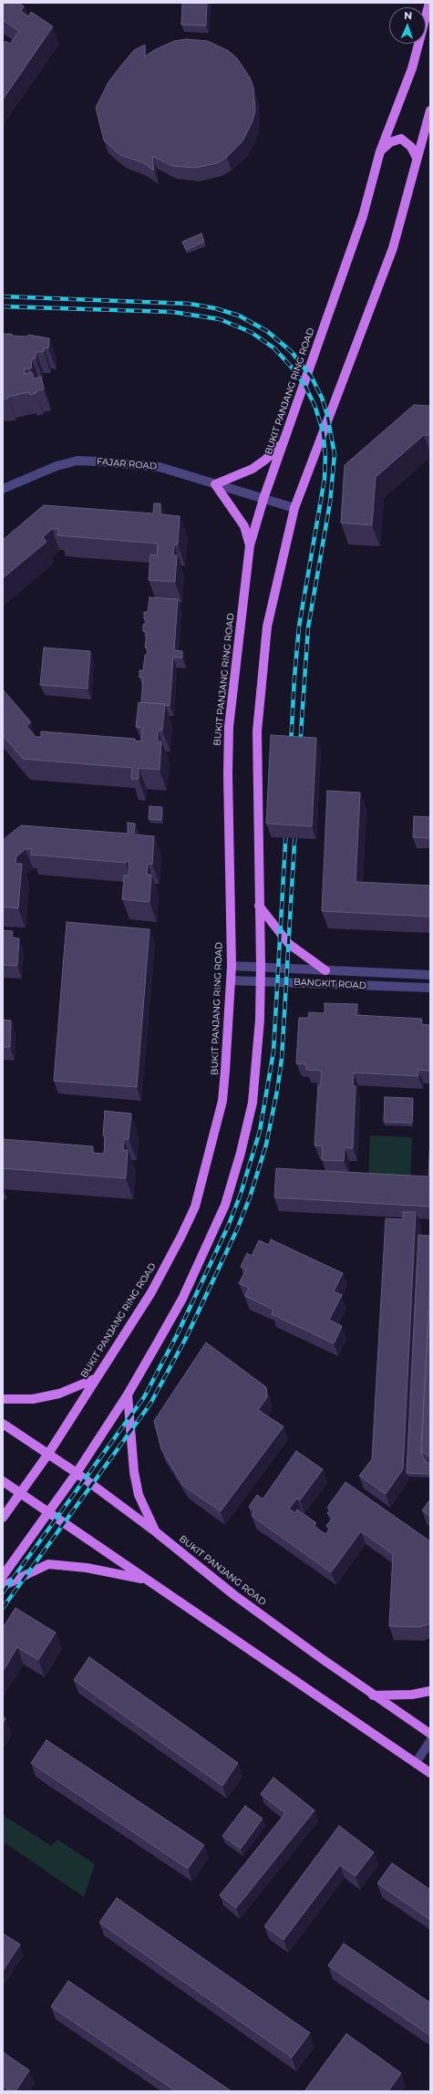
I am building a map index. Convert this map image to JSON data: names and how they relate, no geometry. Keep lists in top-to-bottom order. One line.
{"streets":{"main road":["BUKIT PANJANG RING ROAD","BUKIT PANJANG ROAD"],"street":["FAJAR ROAD","BANGKIT ROAD"]},"crossings":[["BUKIT PANJANG RING ROAD","FAJAR ROAD"],["BUKIT PANJANG RING ROAD","BANGKIT ROAD"],["BUKIT PANJANG RING ROAD","BUKIT PANJANG ROAD"]],"north":"top"}
